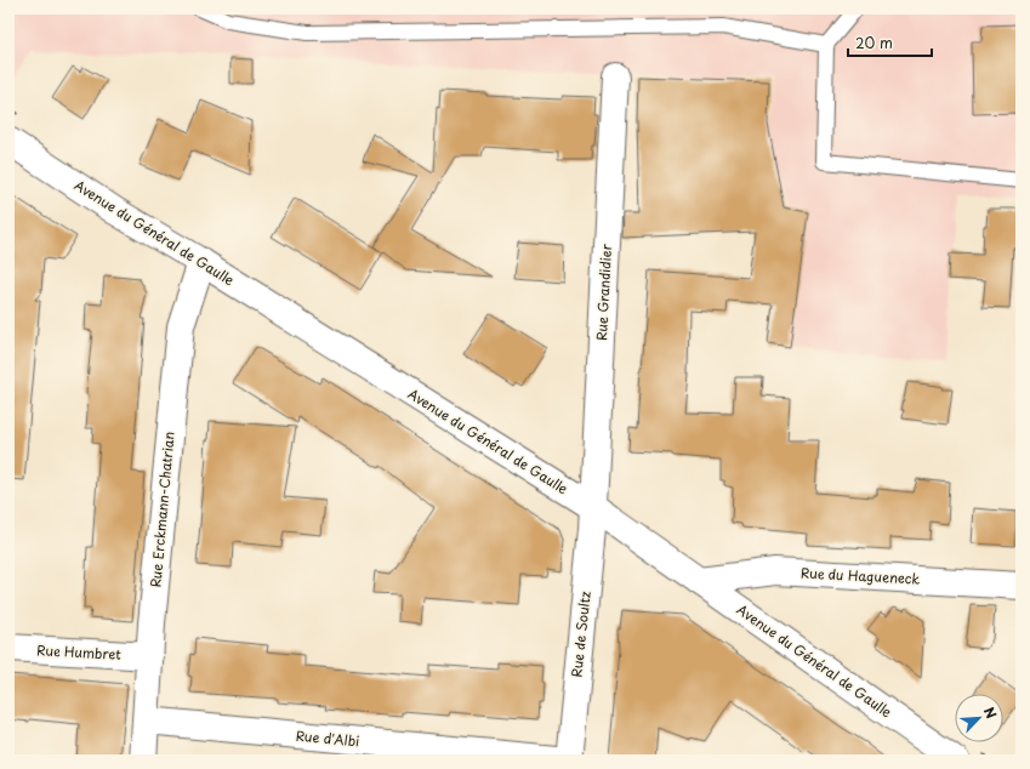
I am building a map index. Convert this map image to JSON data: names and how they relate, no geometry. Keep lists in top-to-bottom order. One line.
{"streets":{"street":["Avenue du Général de Gaulle","Rue Grandidier","Rue Erckmann-Chatrian","Rue du Hagueneck","Rue de Soultz","Rue Humbret","Rue d'Albi"]},"crossings":[["Avenue du Général de Gaulle","Rue Grandidier"],["Avenue du Général de Gaulle","Rue Erckmann-Chatrian"],["Avenue du Général de Gaulle","Rue du Hagueneck"],["Avenue du Général de Gaulle","Rue de Soultz"],["Rue Grandidier","Rue de Soultz"],["Rue Erckmann-Chatrian","Rue Humbret"],["Rue Erckmann-Chatrian","Rue d'Albi"],["Rue de Soultz","Rue d'Albi"]],"scale_bar":"20 m","north":"top right"}
